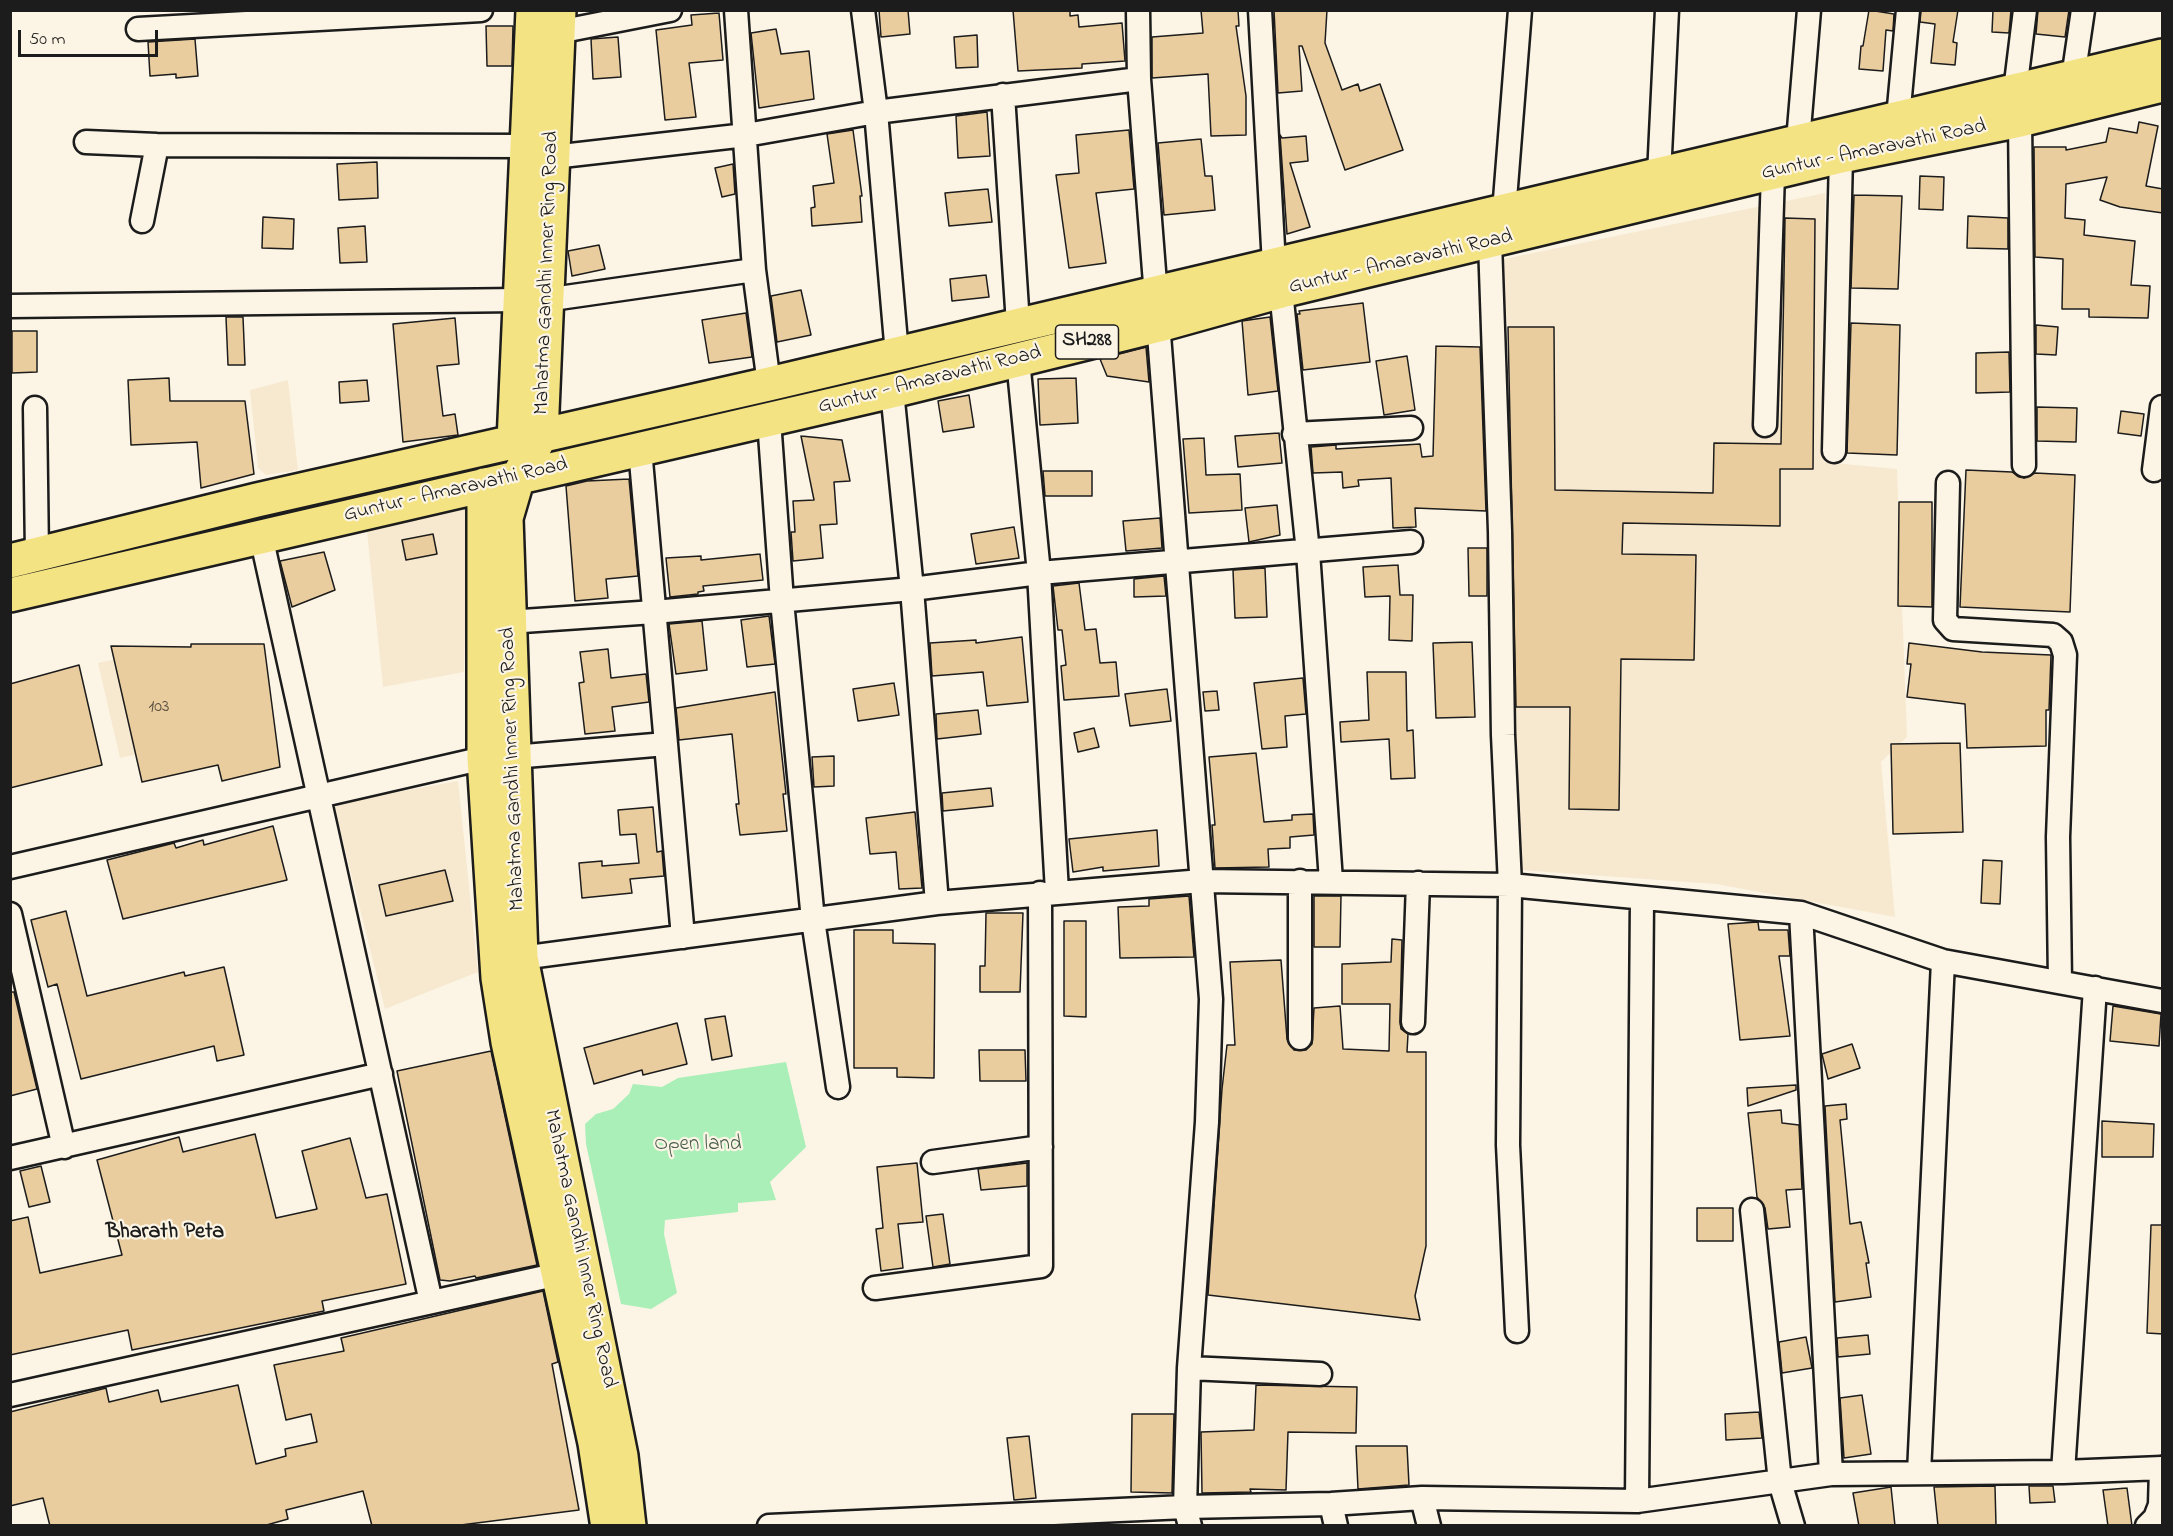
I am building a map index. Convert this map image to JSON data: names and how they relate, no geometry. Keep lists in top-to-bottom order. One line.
{"streets":{"main road":["Guntur - Amaravathi Road","Mahatma Gandhi Inner Ring Road","SH288"]},"crossings":[["Guntur - Amaravathi Road","Mahatma Gandhi Inner Ring Road"]],"districts":["Bharath Peta"],"parks":["Open land"],"house_numbers":["103"],"scale_bar":"50 m"}
